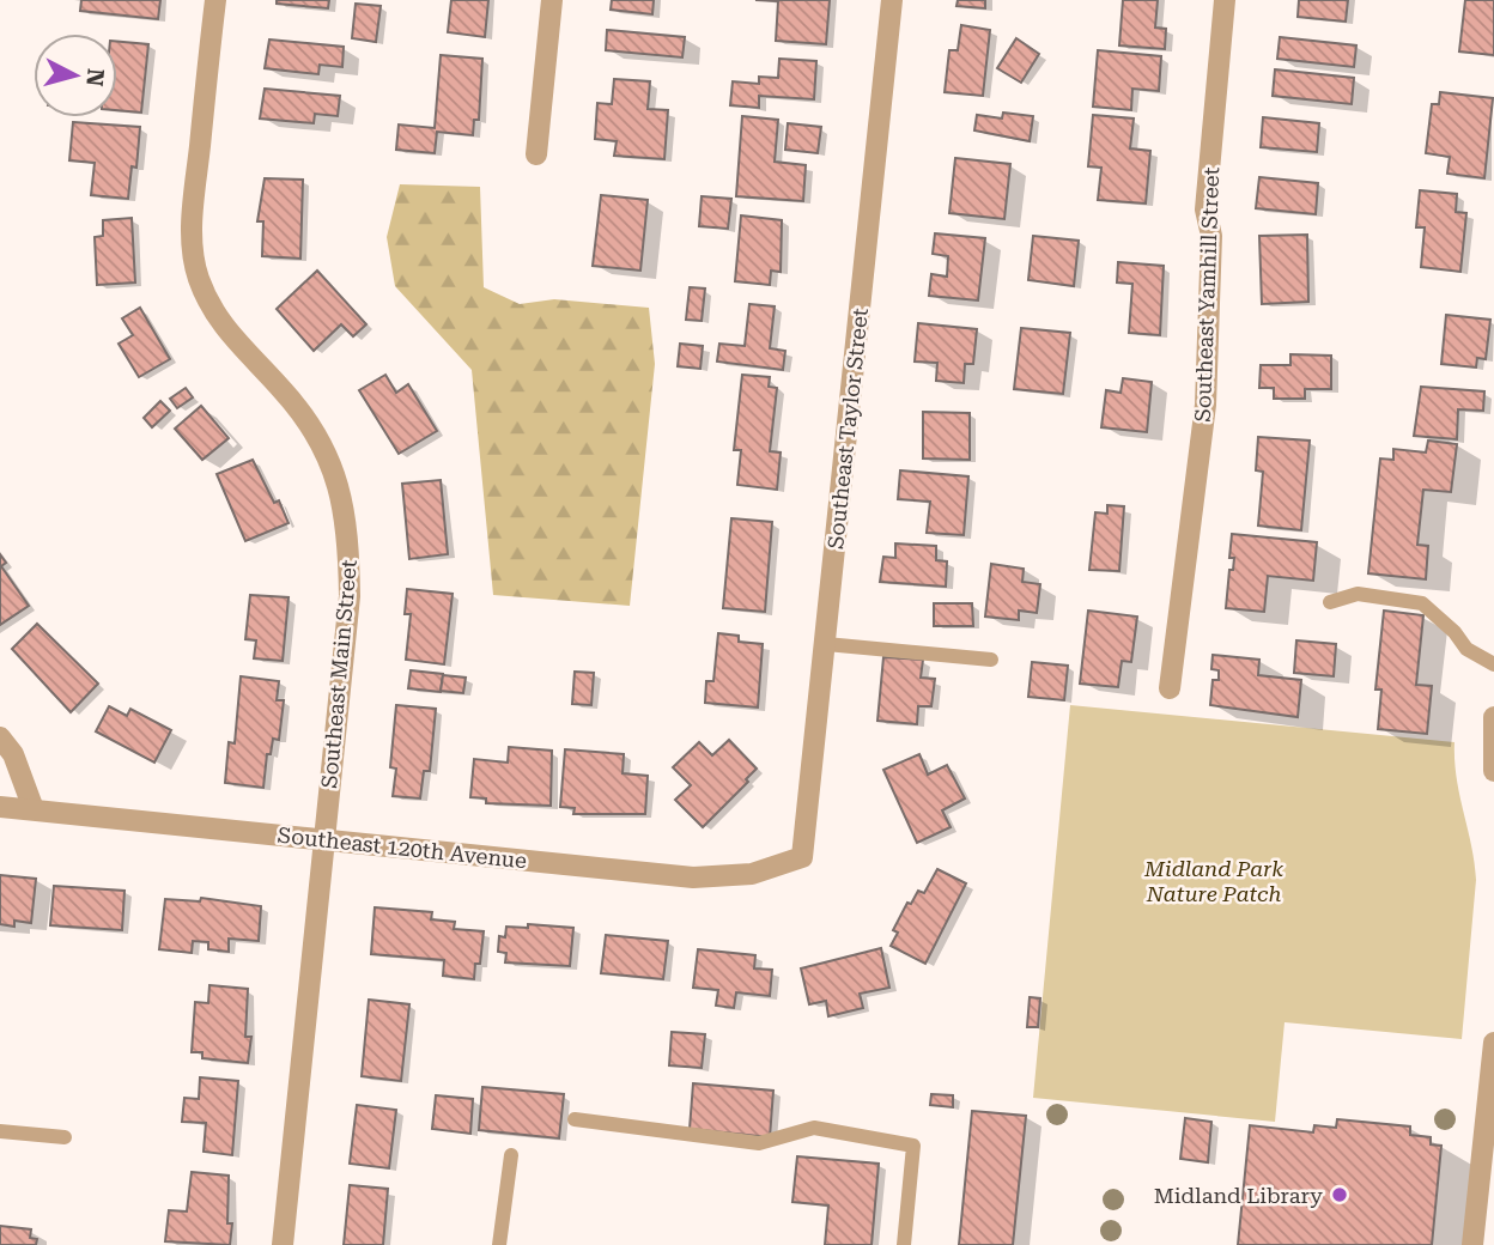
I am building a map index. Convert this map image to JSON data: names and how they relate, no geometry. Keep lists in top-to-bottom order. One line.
{"streets":{"street":["Southeast Yamhill Street","Southeast Taylor Street","Southeast Main Street","Southeast 120th Avenue"]},"crossings":[["Southeast Taylor Street","Southeast 120th Avenue"],["Southeast Main Street","Southeast 120th Avenue"]],"parks":["Midland Park Nature Patch"],"places":["Midland Library"],"north":"right"}
